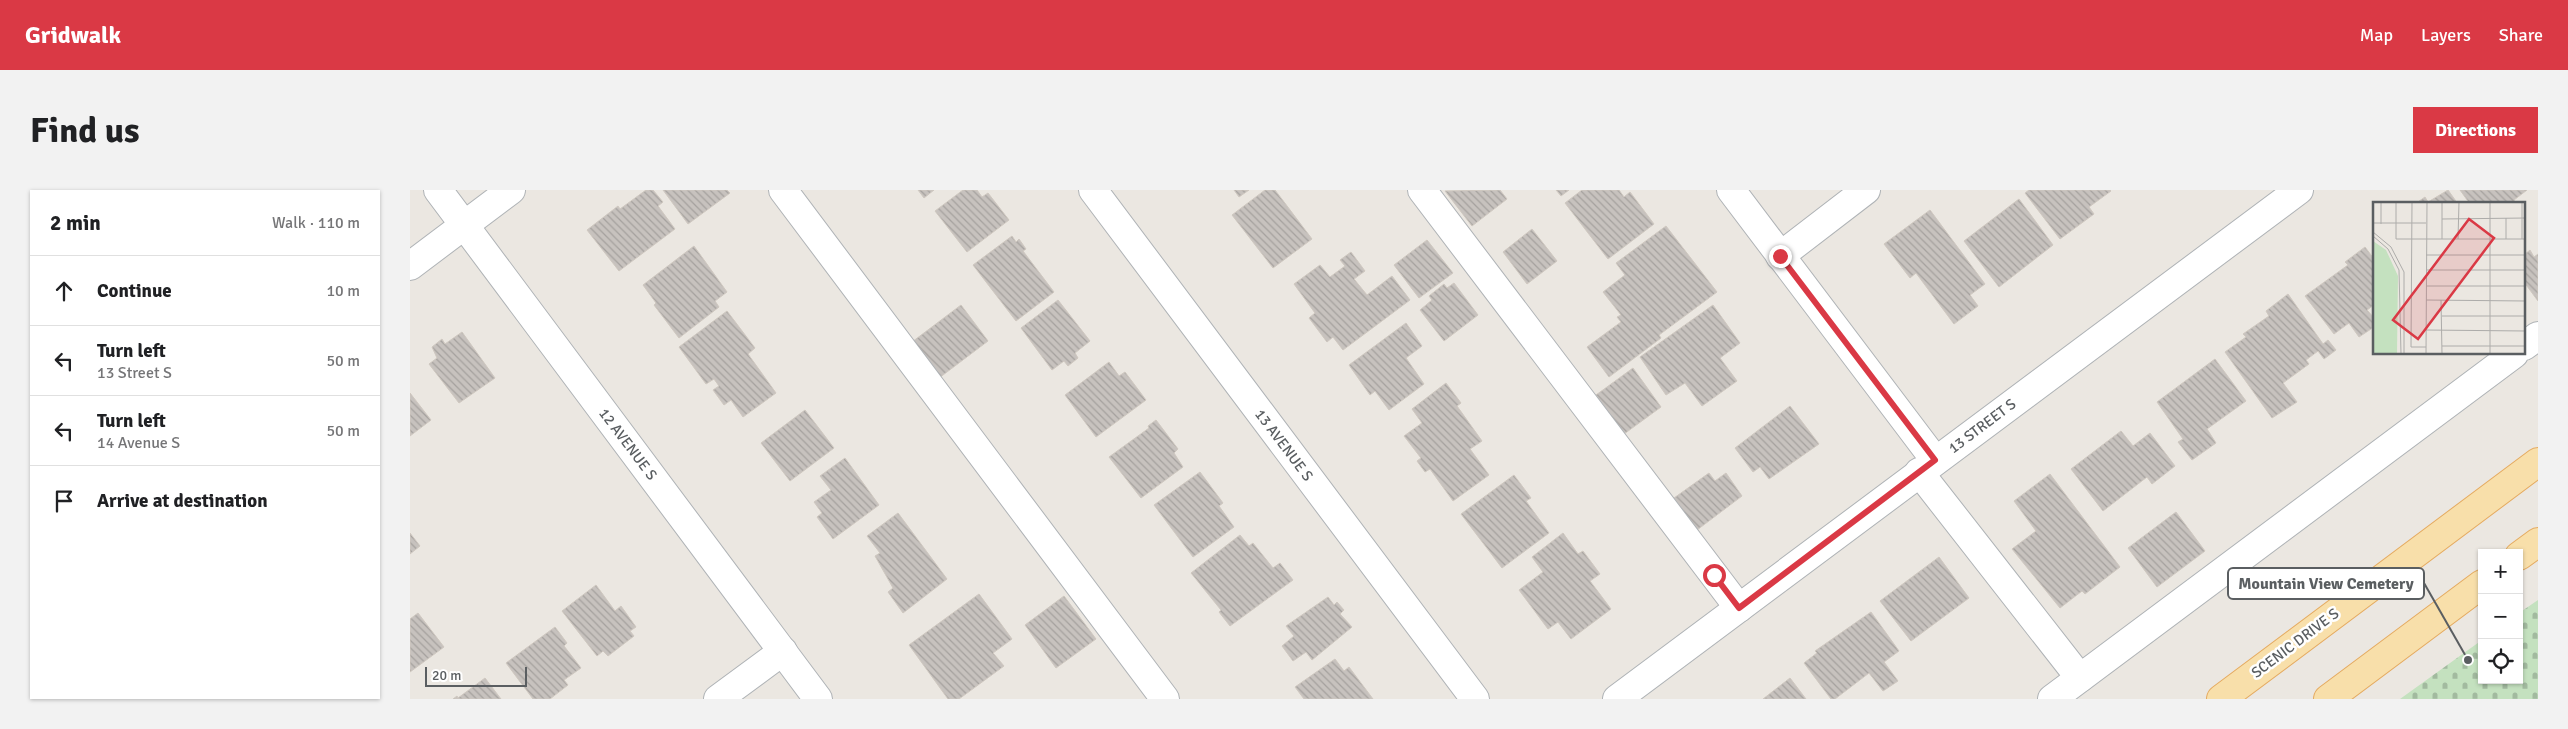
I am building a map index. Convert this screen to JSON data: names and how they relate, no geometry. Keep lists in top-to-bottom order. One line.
{"streets":{"main road":["SCENIC DRIVE S"],"street":["13 STREET S","12 AVENUE S","13 AVENUE S"]},"places":["Mountain View Cemetery"],"scale_bar":"20 m","page":{"header":"Gridwalk","nav":["Map","Layers","Share"],"buttons":"Directions","title":"Find us","heading":["2 min","Walk · 110 m"],"list":[["Continue","10 m"],["Turn left","13 Street S","50 m"],["Turn left","14 Avenue S","50 m"],"Arrive at destination"],"map_buttons":["+","−"],"scale":"20 m"}}
